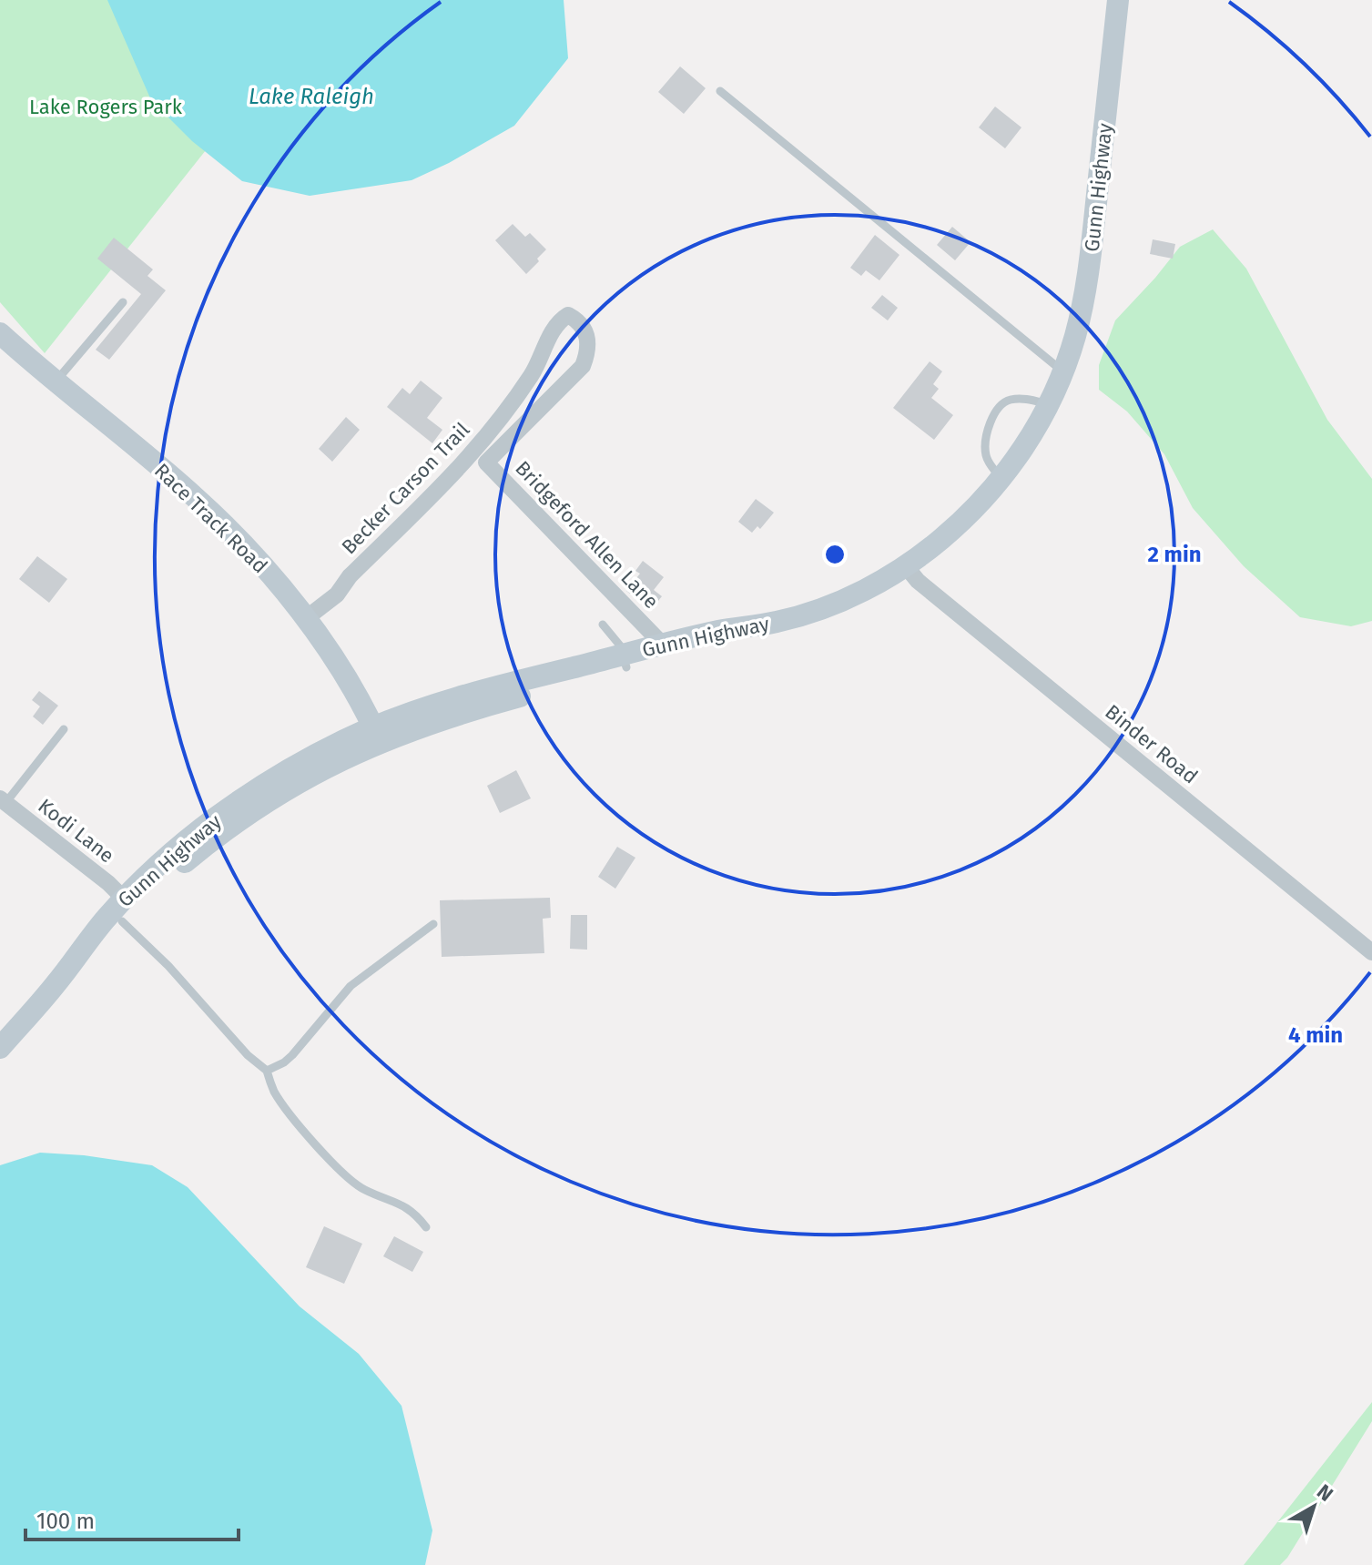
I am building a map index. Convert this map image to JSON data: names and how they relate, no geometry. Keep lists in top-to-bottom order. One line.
{"streets":{"main road":["Gunn Highway","Race Track Road"],"street":["Becker Carson Trail","Bridgeford Allen Lane","Binder Road","Kodi Lane"]},"crossings":[["Gunn Highway","Race Track Road"],["Gunn Highway","Bridgeford Allen Lane"],["Gunn Highway","Binder Road"],["Gunn Highway","Kodi Lane"],["Becker Carson Trail","Race Track Road"],["Becker Carson Trail","Bridgeford Allen Lane"]],"water":["Lake Raleigh"],"parks":["Lake Rogers Park"],"scale_bar":"100 m","north":"top right","rings":["2 min","4 min"]}
